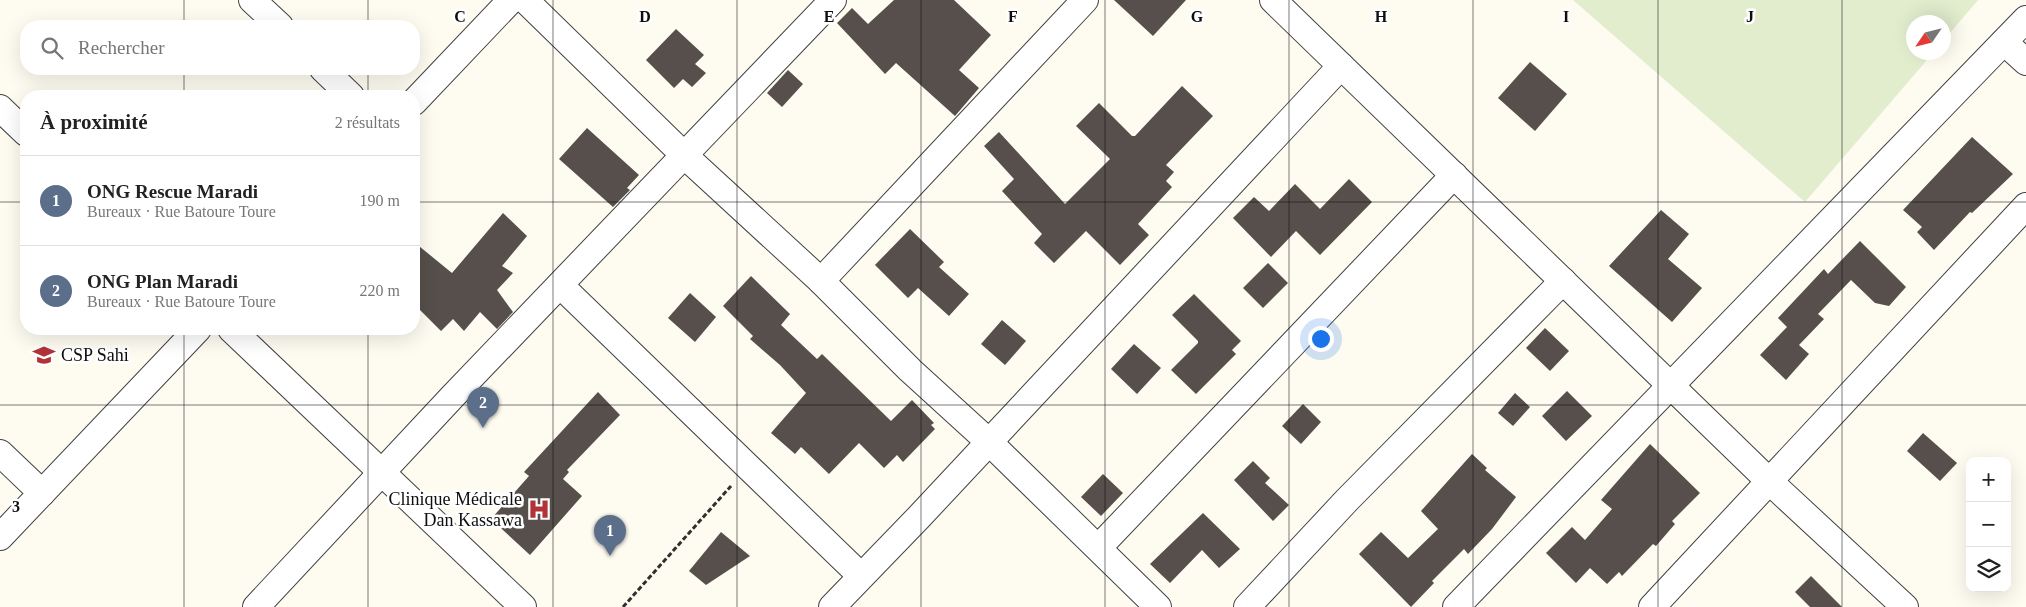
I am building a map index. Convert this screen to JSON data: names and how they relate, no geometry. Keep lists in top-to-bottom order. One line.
{"places":{"school or university":["CSP Sahi"],"hospital":["Clinique Médicale Dan Kassawa"]},"north":"bottom left","page":{"search":"Rechercher","heading":["À proximité","2 résultats"],"list":[{"mark":"1","name":"ONG Rescue Maradi","note":"Bureaux · Rue Batoure Toure","value":"190 m"},{"mark":"2","name":"ONG Plan Maradi","note":"Bureaux · Rue Batoure Toure","value":"220 m"}],"pins":["2","1"],"map_buttons":["+","−"]},"grid":{"columns":["C","D","E","F","G","H","I","J"],"rows":["3"]}}
